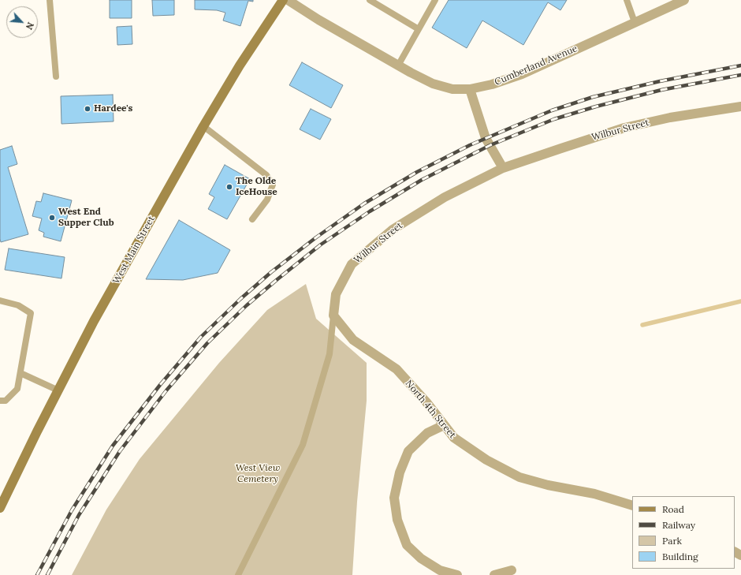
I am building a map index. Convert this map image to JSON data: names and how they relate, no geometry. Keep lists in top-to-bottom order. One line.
{"streets":{"main road":["West Main Street"],"street":["Cumberland Avenue","Wilbur Street","North 4th Street"]},"crossings":[["Wilbur Street","North 4th Street"]],"parks":["West View Cemetery"],"places":["Hardee's","The Olde IceHouse","West End Supper Club"],"legend":["Road","Railway","Park","Building"],"north":"bottom right"}
